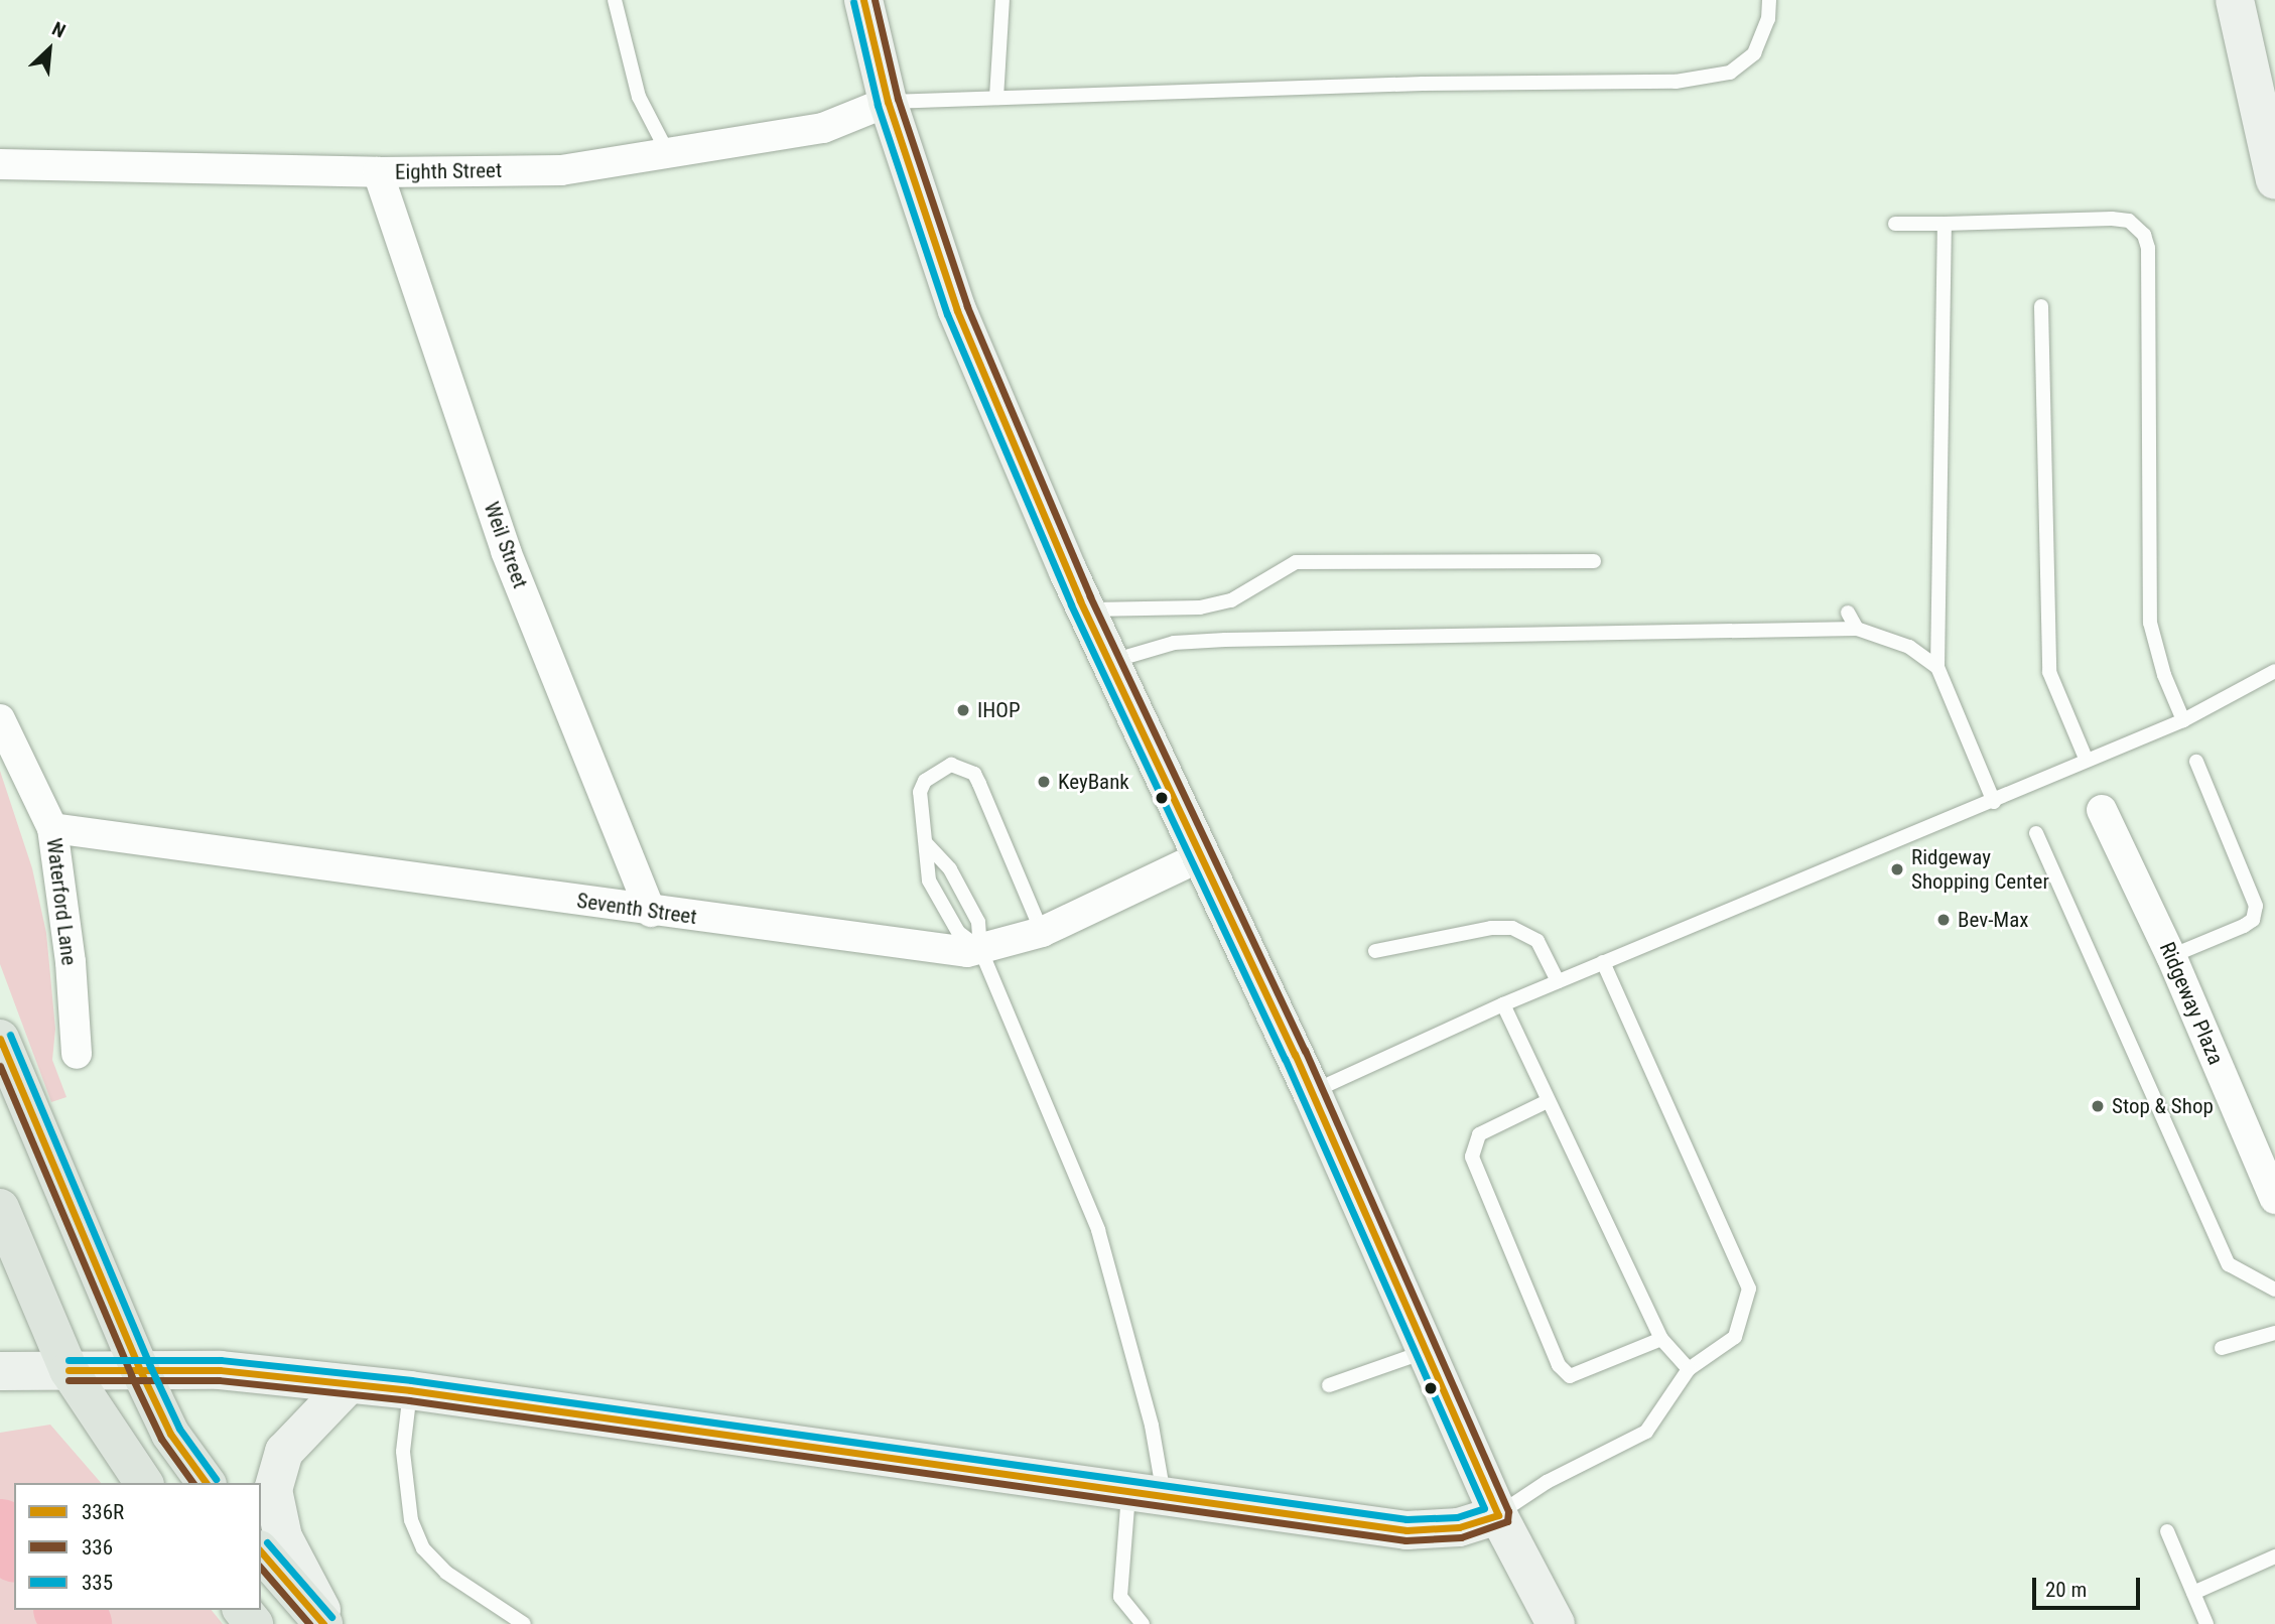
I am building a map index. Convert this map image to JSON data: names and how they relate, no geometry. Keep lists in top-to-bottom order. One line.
{"streets":{"street":["Eighth Street","Weil Street","Waterford Lane","Seventh Street","Ridgeway Plaza"]},"crossings":[["Eighth Street","Weil Street"],["Weil Street","Seventh Street"],["Waterford Lane","Seventh Street"]],"places":["IHOP","KeyBank","Ridgeway Shopping Center","Bev-Max","Stop & Shop"],"lines":["transit line 336R","transit line 336","transit line 335"],"legend":["336R","336","335"],"scale_bar":"20 m","north":"top right"}
